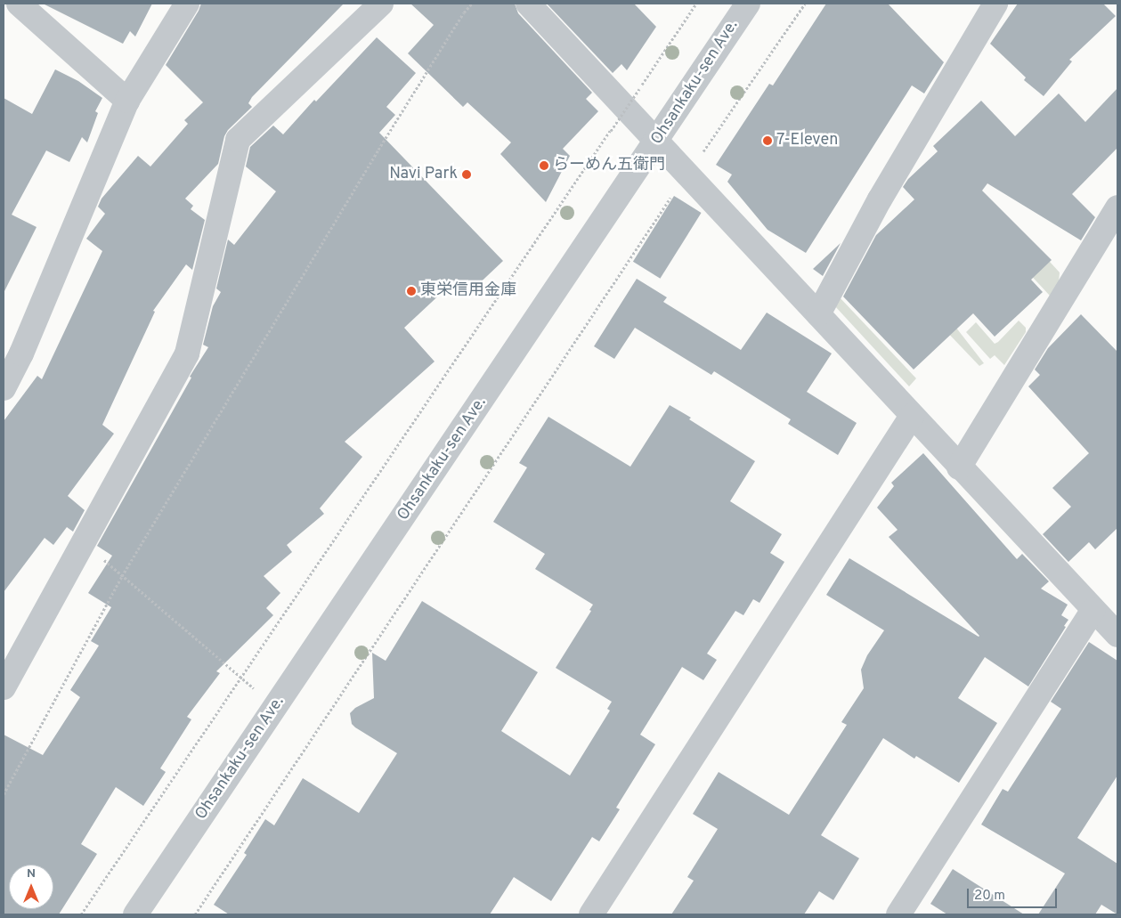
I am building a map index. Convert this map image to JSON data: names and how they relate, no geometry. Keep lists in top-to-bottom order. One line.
{"streets":{"street":["Ohsankaku-sen Ave."]},"places":["7-Eleven","らーめん五衛門","Navi Park","東栄信用金庫"],"scale_bar":"20 m","north":"top"}
